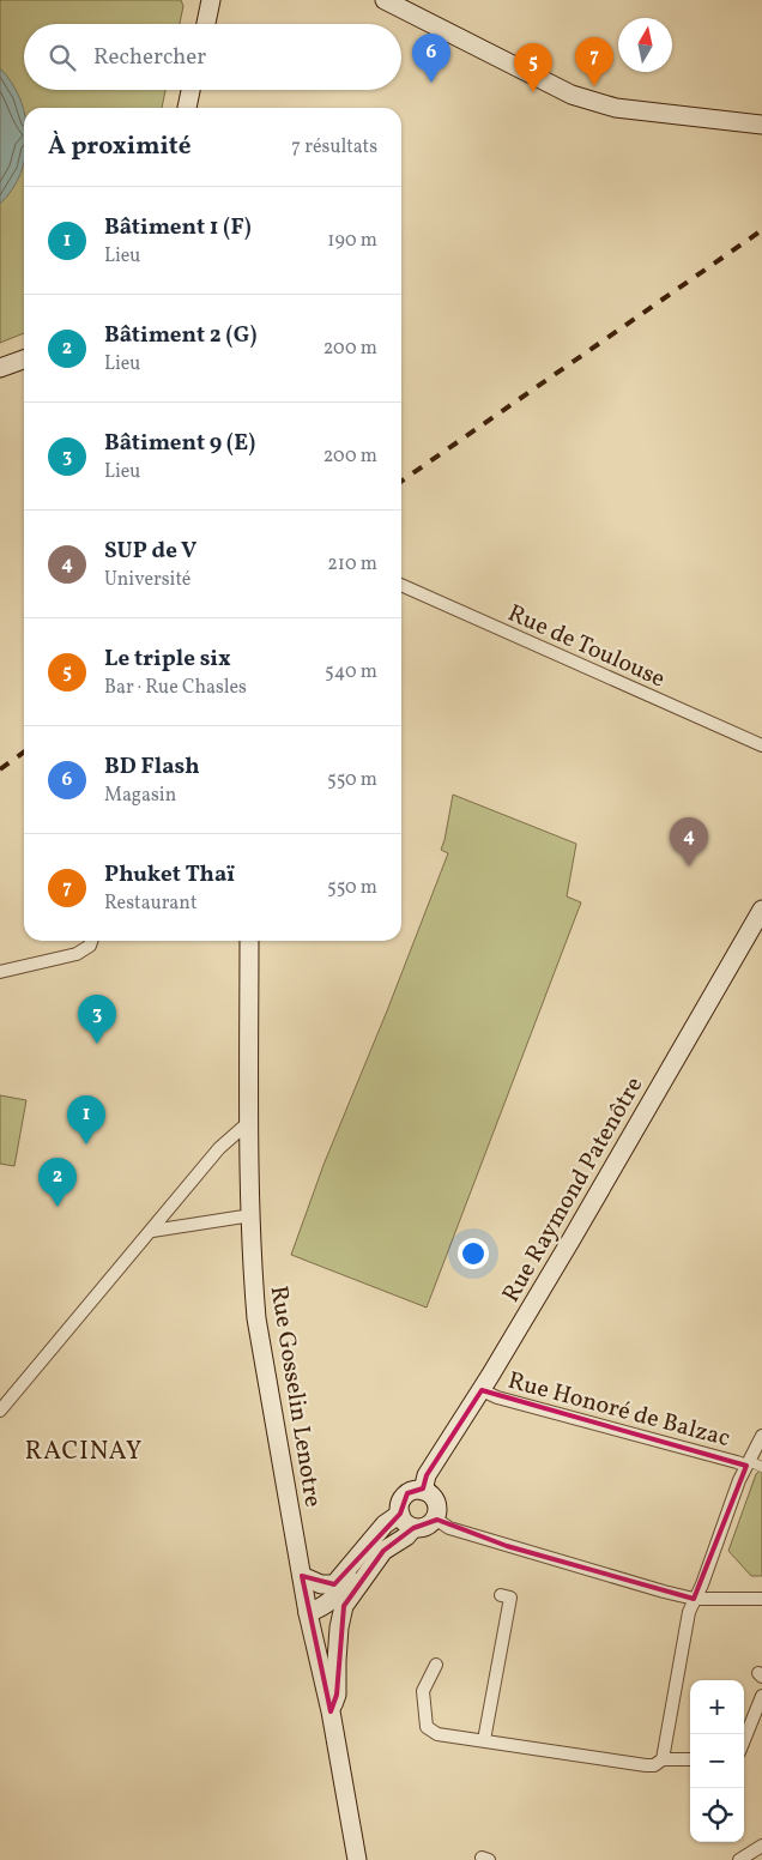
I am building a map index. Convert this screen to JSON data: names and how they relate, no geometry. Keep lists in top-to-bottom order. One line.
{"streets":{"main road":["Rue Raymond Patenôtre","Rue Gosselin Lenotre"],"street":["Rue de Toulouse","Rue Honoré de Balzac"]},"crossings":[["Rue Raymond Patenôtre","Rue Honoré de Balzac"]],"districts":["RACINAY"],"north":"top","page":{"search":"Rechercher","pins":["6","7","5","4","3","1","2"],"heading":["À proximité","7 résultats"],"list":[{"mark":"1","name":"Bâtiment 1 (F)","note":"Lieu","value":"190 m"},{"mark":"2","name":"Bâtiment 2 (G)","note":"Lieu","value":"200 m"},{"mark":"3","name":"Bâtiment 9 (E)","note":"Lieu","value":"200 m"},{"mark":"4","name":"SUP de V","note":"Université","value":"210 m"},{"mark":"5","name":"Le triple six","note":"Bar · Rue Chasles","value":"540 m"},{"mark":"6","name":"BD Flash","note":"Magasin","value":"550 m"},{"mark":"7","name":"Phuket Thaï","note":"Restaurant","value":"550 m"}],"map_buttons":["+","−"]}}
